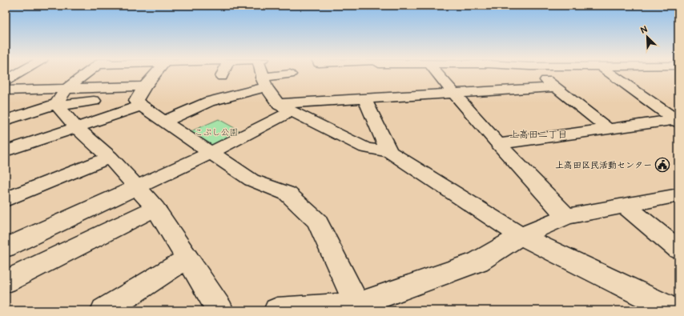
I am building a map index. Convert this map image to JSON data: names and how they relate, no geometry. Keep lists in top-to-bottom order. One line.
{"districts":["上高田二丁目"],"parks":["こぶし公園"],"places":{"public building":["上高田区民活動センター"]},"north":"top left"}
